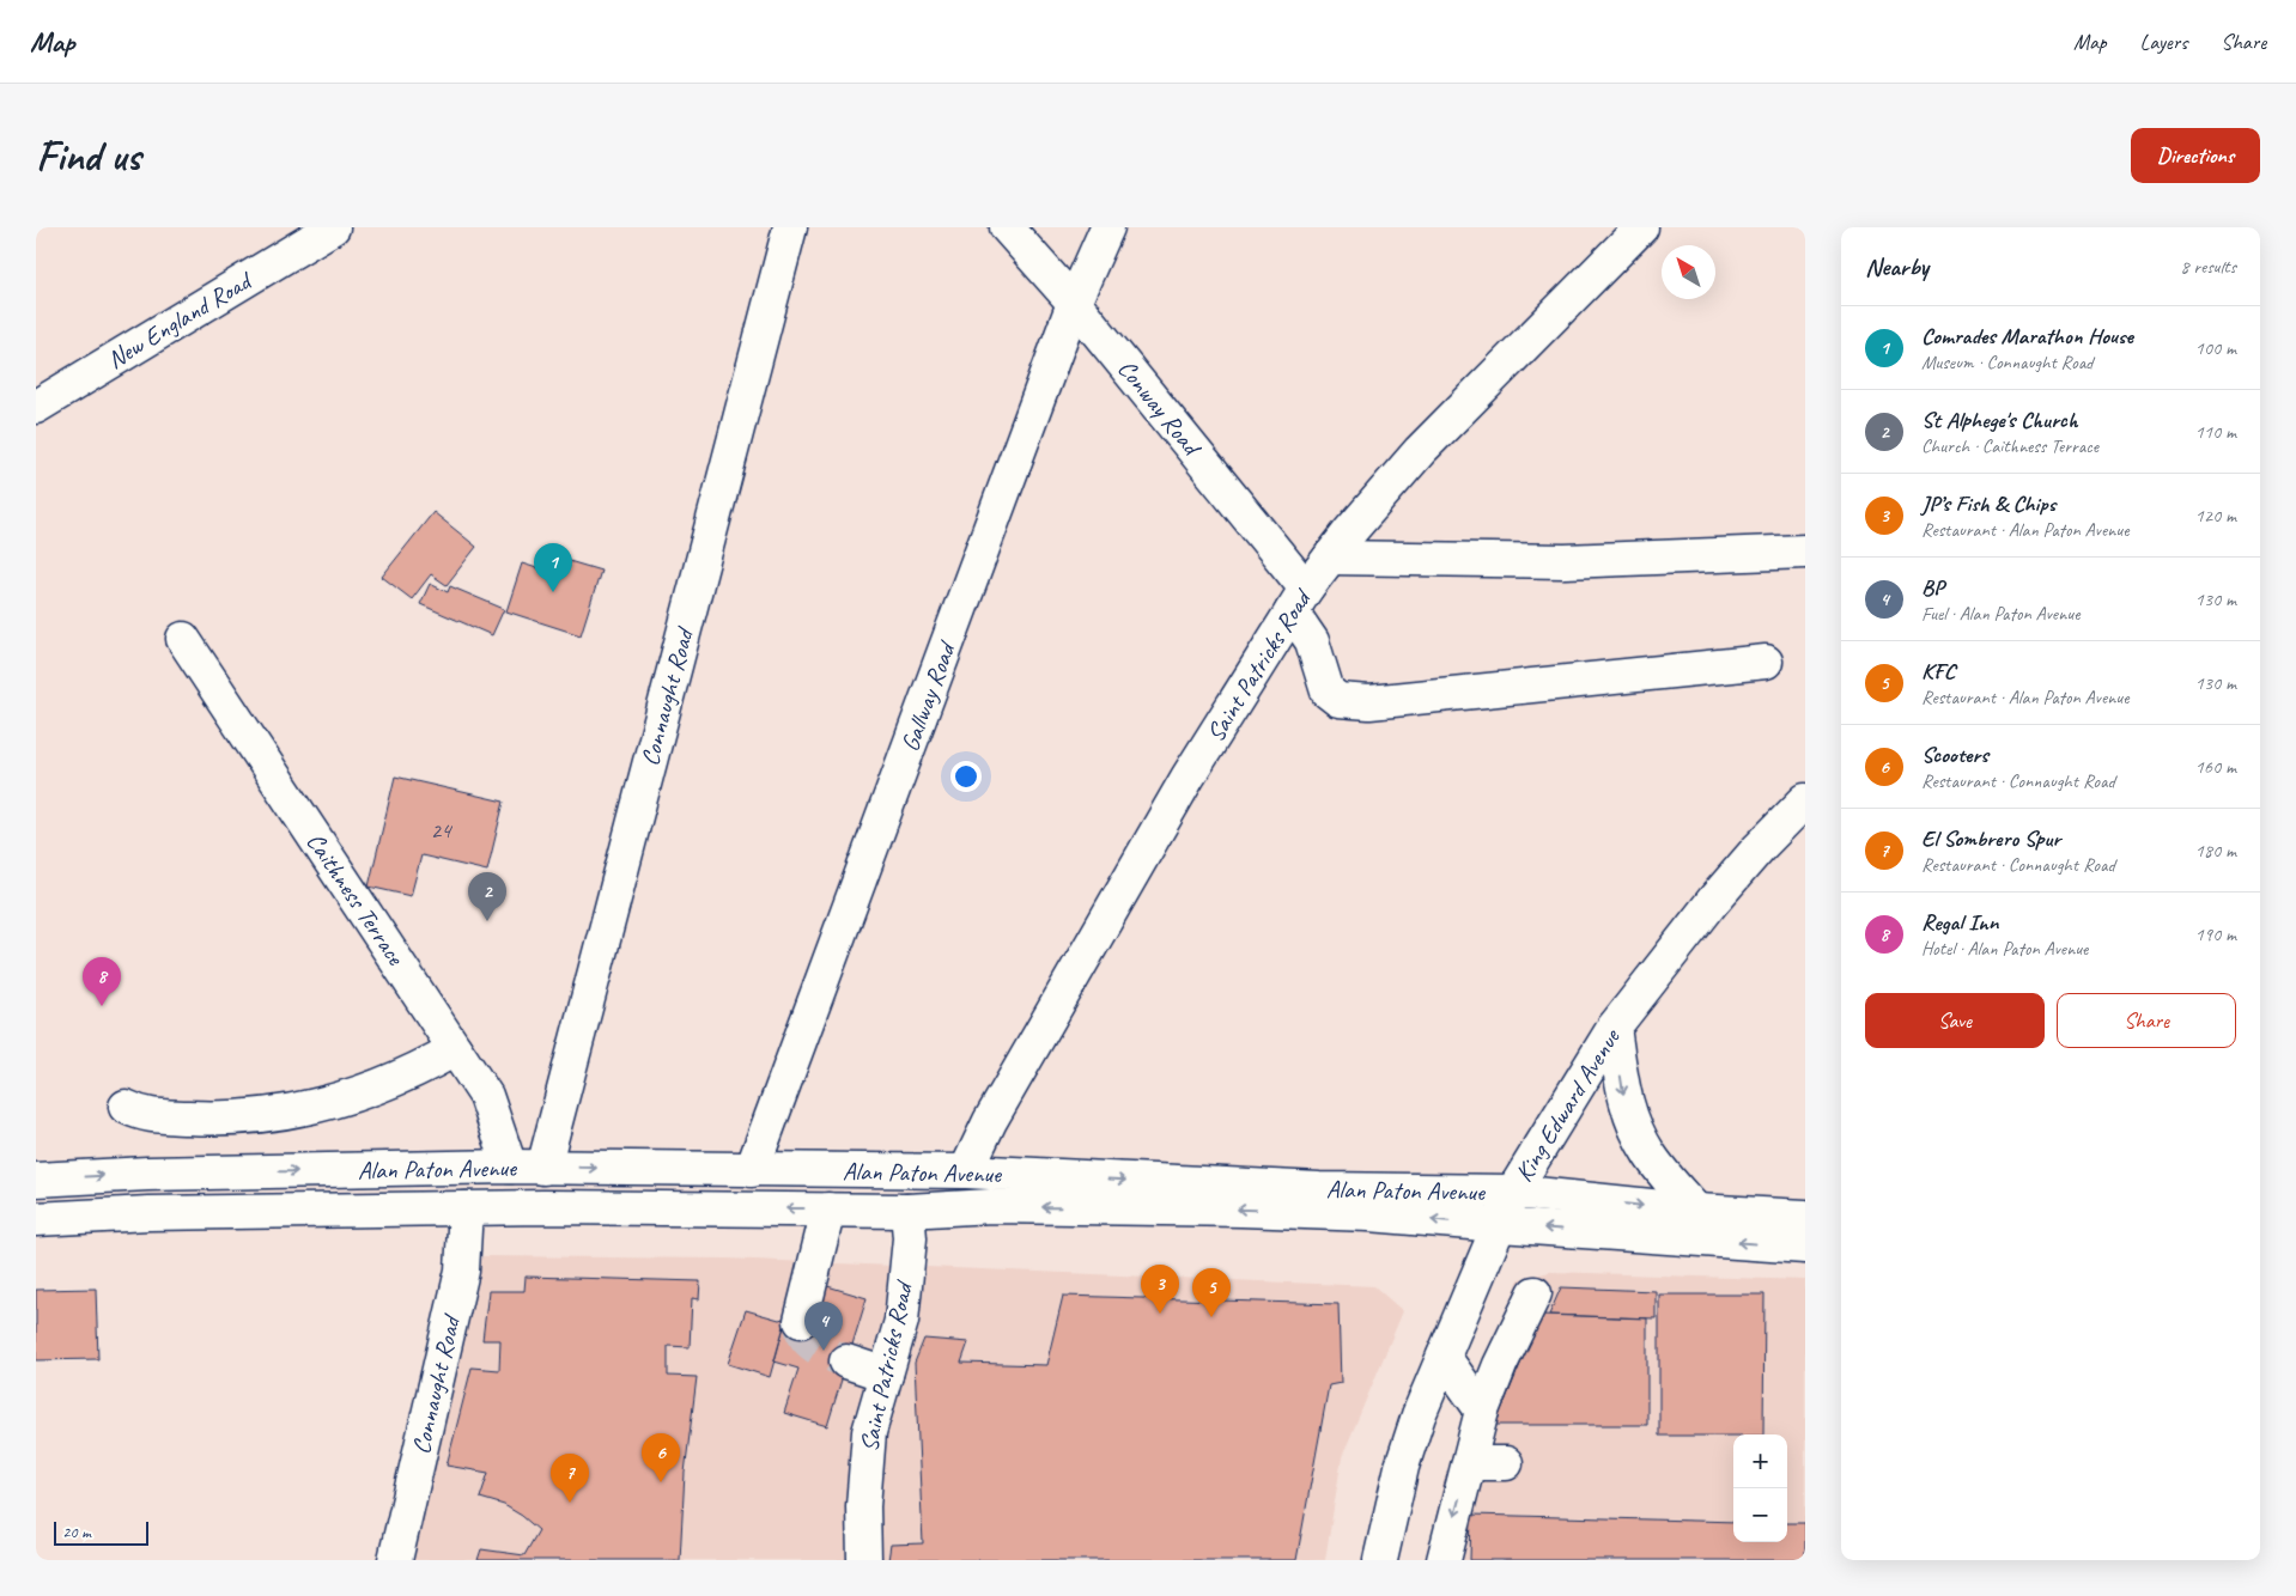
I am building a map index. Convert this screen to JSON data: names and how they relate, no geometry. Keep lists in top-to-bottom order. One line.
{"streets":{"street":["New England Road","Conway Road","Saint Patricks Road","Connaught Road","Gallway Road","Caithness Terrace","King Edward Avenue","Alan Paton Avenue"]},"crossings":[["Conway Road","Saint Patricks Road"],["Conway Road","Gallway Road"],["Saint Patricks Road","Alan Paton Avenue"],["Connaught Road","Alan Paton Avenue"],["Gallway Road","Alan Paton Avenue"],["Caithness Terrace","Alan Paton Avenue"],["King Edward Avenue","Alan Paton Avenue"]],"house_numbers":["24"],"scale_bar":"20 m","north":"top left","page":{"header":"Map","nav":["Map","Layers","Share"],"buttons":["Directions",["Save","Share"]],"title":"Find us","heading":["Nearby","8 results"],"list":[{"mark":"1","name":"Comrades Marathon House","note":"Museum · Connaught Road","value":"100 m"},{"mark":"2","name":"St Alphege's Church","note":"Church · Caithness Terrace","value":"110 m"},{"mark":"3","name":"JP’s Fish & Chips","note":"Restaurant · Alan Paton Avenue","value":"120 m"},{"mark":"4","name":"BP","note":"Fuel · Alan Paton Avenue","value":"130 m"},{"mark":"5","name":"KFC","note":"Restaurant · Alan Paton Avenue","value":"130 m"},{"mark":"6","name":"Scooters","note":"Restaurant · Connaught Road","value":"160 m"},{"mark":"7","name":"El Sombrero Spur","note":"Restaurant · Connaught Road","value":"180 m"},{"mark":"8","name":"Regal Inn","note":"Hotel · Alan Paton Avenue","value":"190 m"}],"pins":["1","2","8","3","5","4","6","7"],"map_buttons":["+","−"],"scale":"20 m"}}
